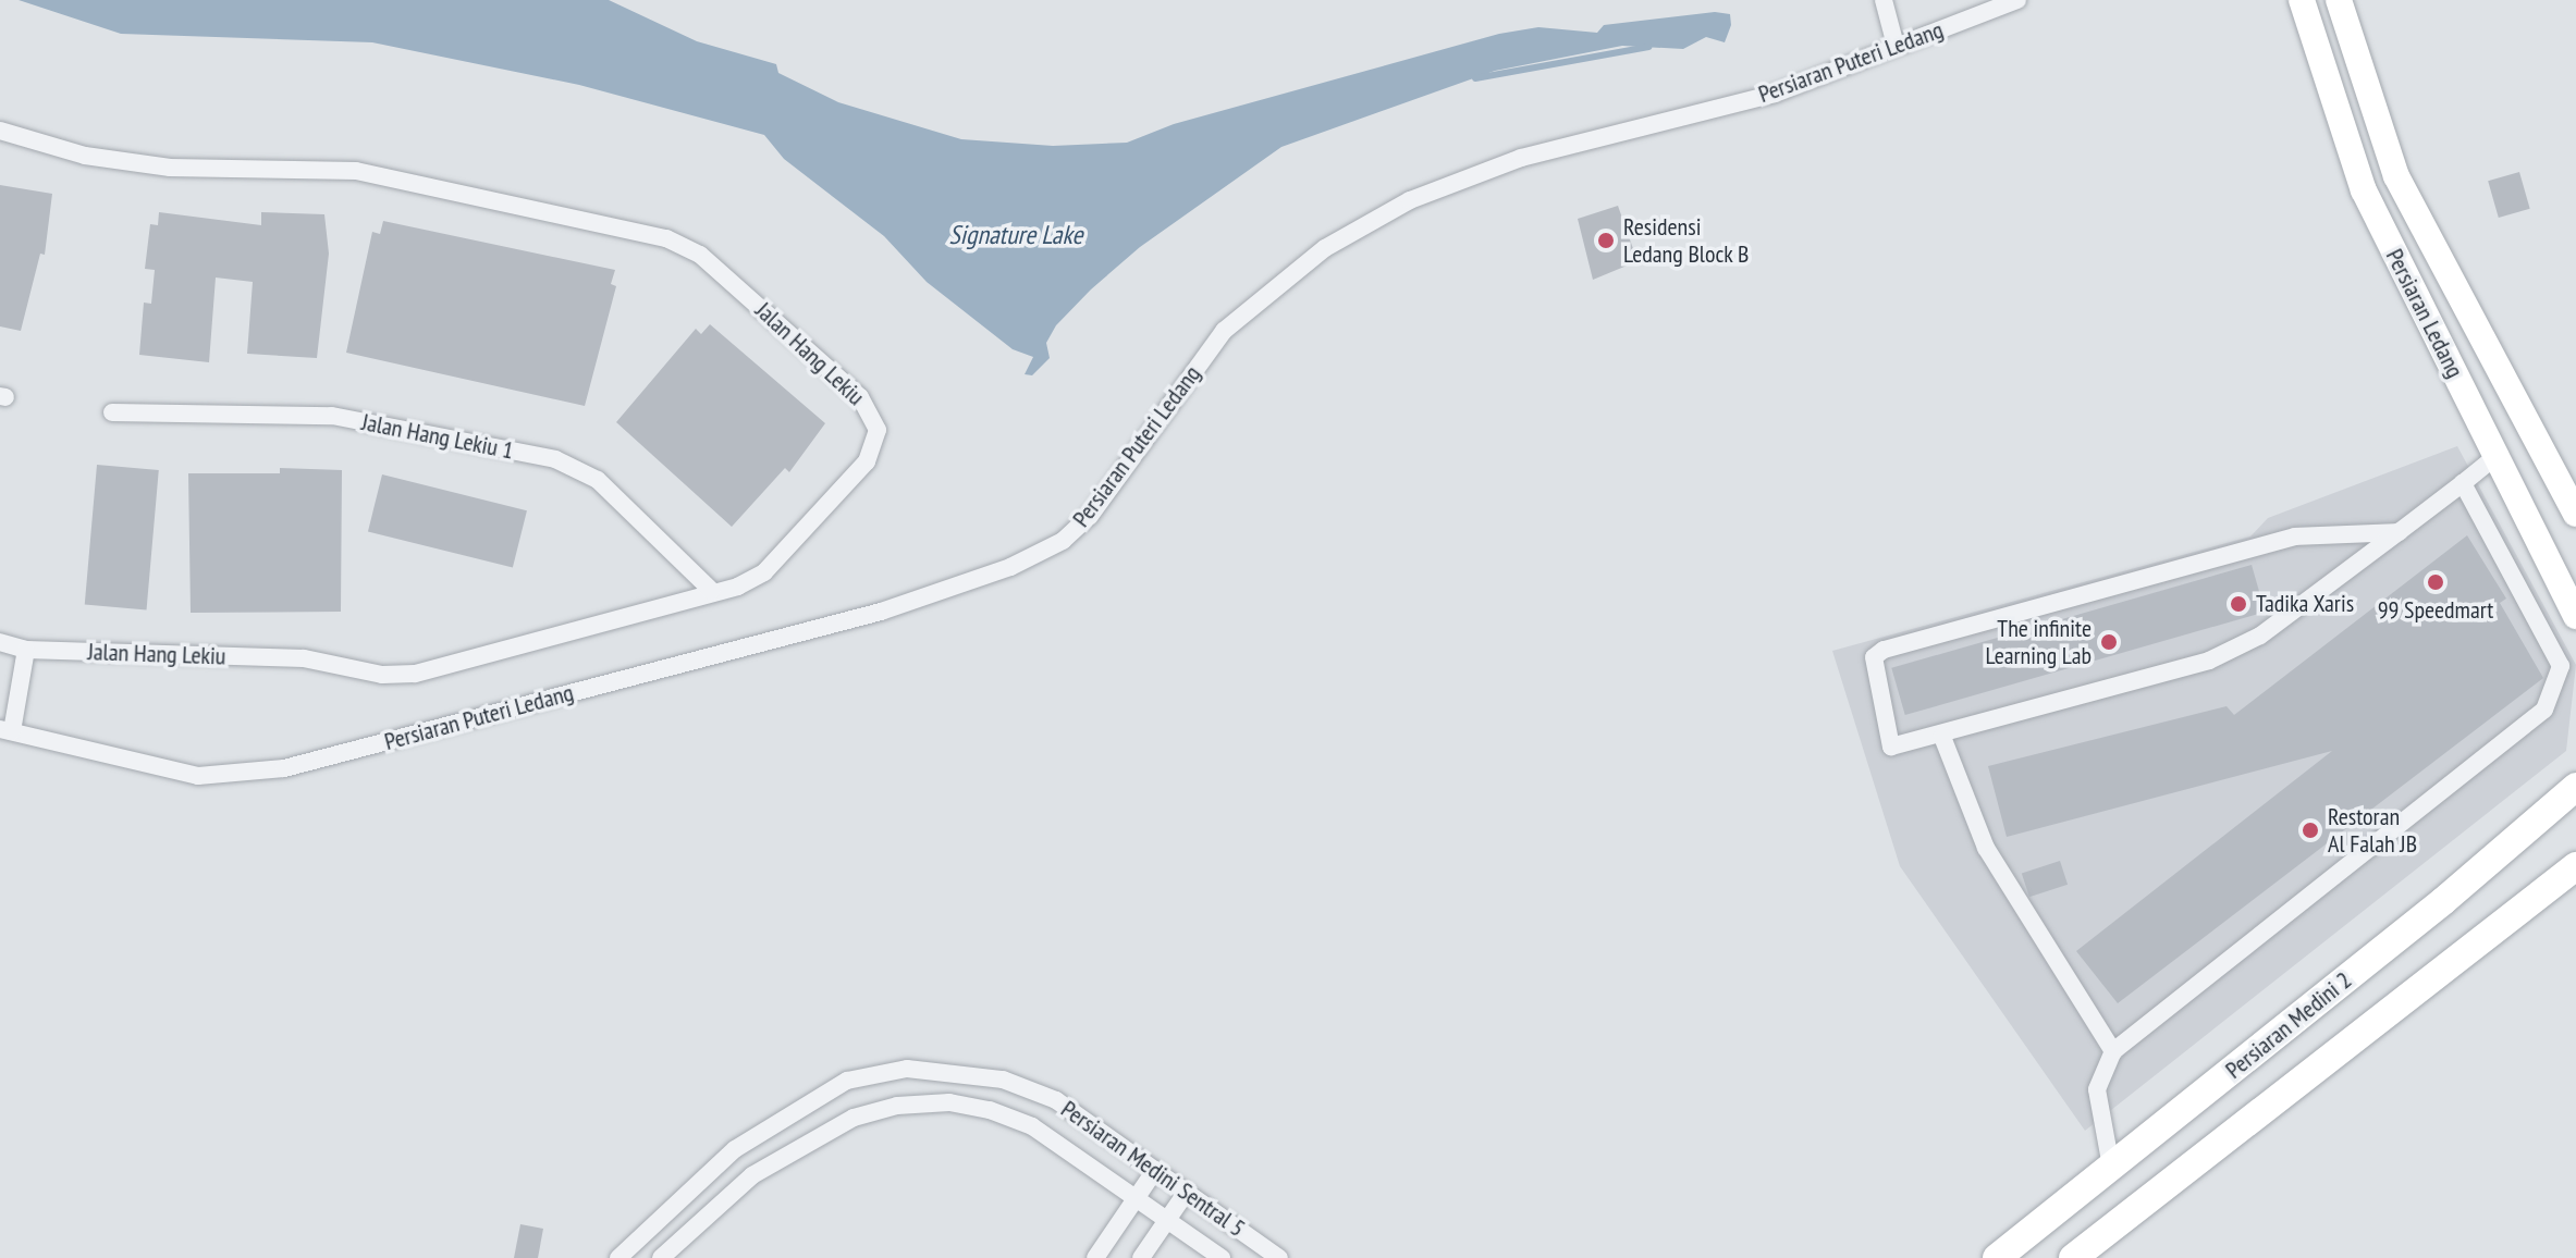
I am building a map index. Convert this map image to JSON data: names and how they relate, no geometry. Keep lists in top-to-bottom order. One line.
{"streets":{"main road":["Persiaran Medini 2"],"street":["Persiaran Puteri Ledang","Persiaran Ledang","Jalan Hang Lekiu","Jalan Hang Lekiu 1","Persiaran Medini Sentral 5"]},"crossings":[["Jalan Hang Lekiu","Jalan Hang Lekiu 1"]],"water":["Signature Lake"],"places":["Residensi Ledang Block B","99 Speedmart","Tadika Xaris","The infinite Learning Lab","Restoran Al Falah JB"]}
